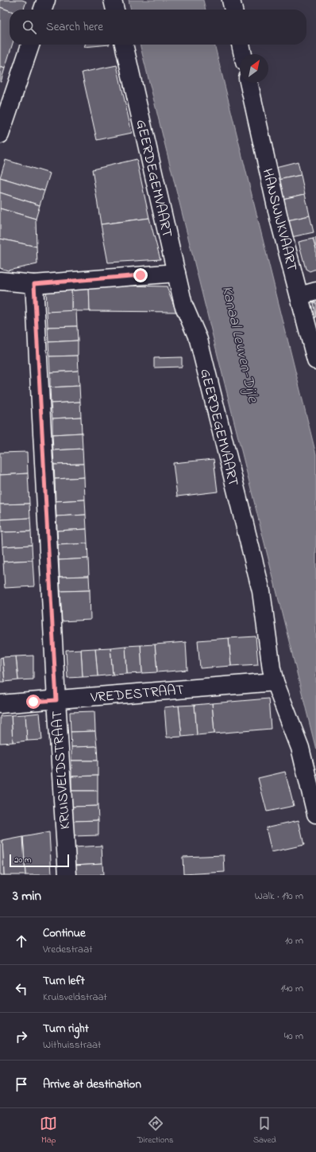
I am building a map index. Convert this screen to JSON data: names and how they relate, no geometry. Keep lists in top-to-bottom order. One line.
{"streets":{"street":["GEERDEGEMVAART","HANSWIJKVAART","VREDESTRAAT","KRUISVELDSTRAAT"]},"crossings":[["GEERDEGEMVAART","VREDESTRAAT"],["VREDESTRAAT","KRUISVELDSTRAAT"]],"water":["Kanaal Leuven-Dijle"],"scale_bar":"20 m","north":"top right","page":{"search":"Search here","scale":"20 m","heading":["3 min","Walk · 190 m"],"list":[["Continue","Vredestraat","10 m"],["Turn left","Kruisveldstraat","140 m"],["Turn right","Withuisstraat","40 m"],"Arrive at destination"],"nav":["Map","Directions","Saved"]}}
